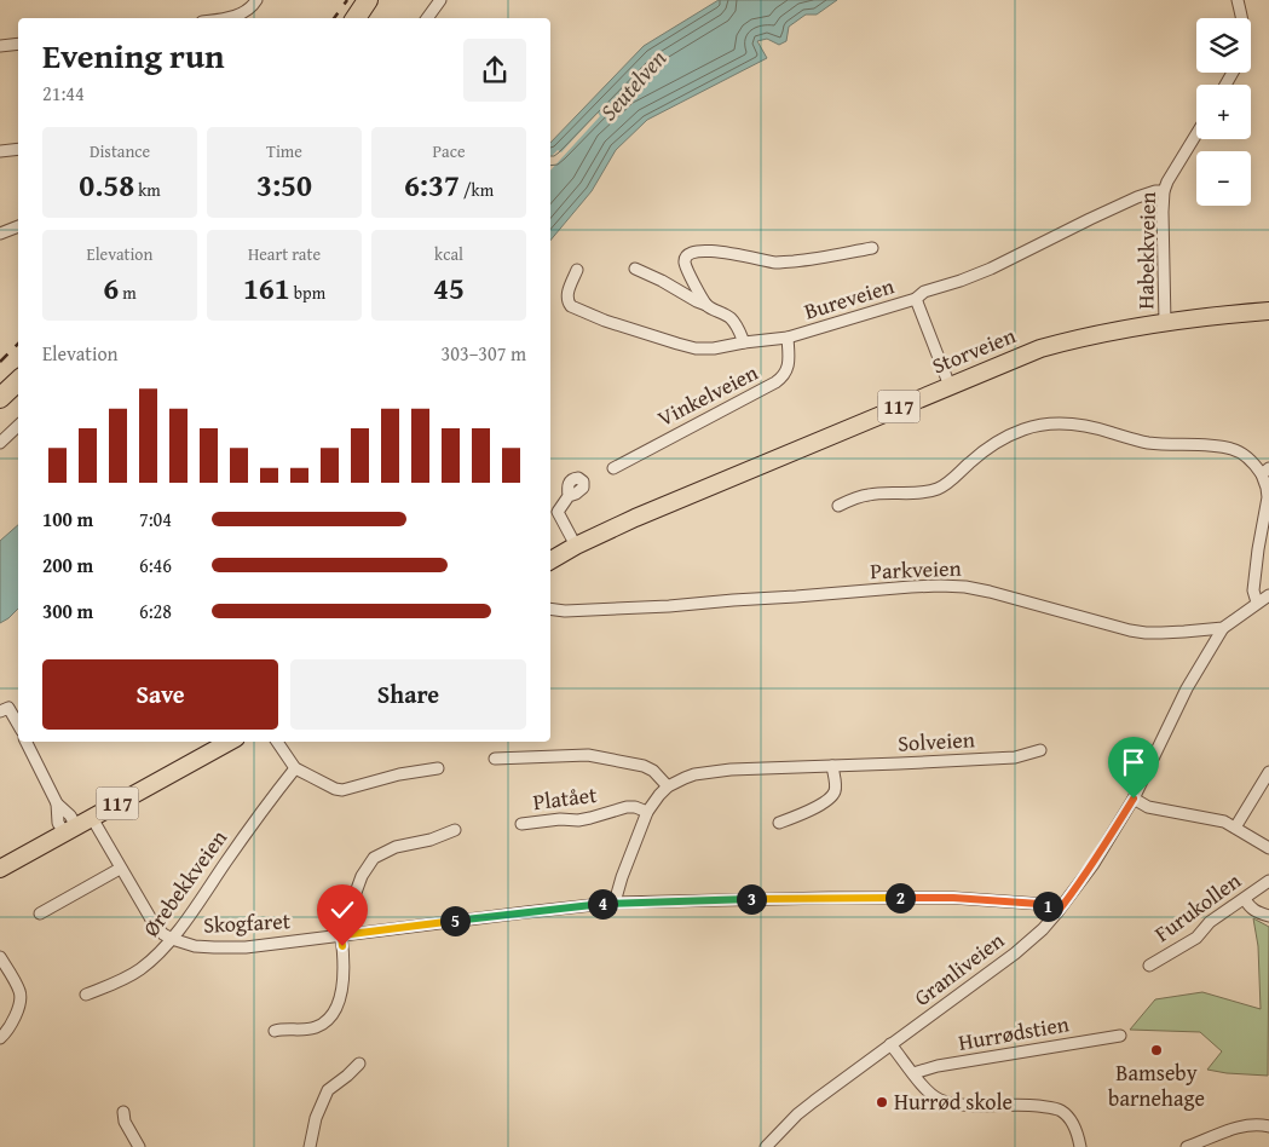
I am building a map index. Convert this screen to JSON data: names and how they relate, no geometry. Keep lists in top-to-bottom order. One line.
{"streets":{"main road":["Storveien","117"],"street":["Habekkveien","Bureveien","Vinkelveien","Parkveien","Solveien","Platået","Ørebekkveien","Furukollen","Skogfaret","Granliveien","Hurrødstien"]},"crossings":[["Habekkveien","Bureveien"],["Habekkveien","Storveien"],["Bureveien","Vinkelveien"],["117","Skogfaret"],["Parkveien","Granliveien"],["Solveien","Platået"],["Solveien","Skogfaret"],["Ørebekkveien","Skogfaret"],["Skogfaret","Granliveien"]],"water":["Seutelven"],"places":["Bamseby barnehage","Hurrød skole"],"page":{"map_buttons":["+","−"],"heading":["Evening run","21:44"],"stats":[["Distance","0.58 km"],["Time","3:50"],["Pace","6:37 /km"],["Elevation","6 m"],["Heart rate","161 bpm"],["kcal","45"]],"chart":["Elevation","303–307 m"],"list":[{"name":"100 m","note":"7:04"},{"name":"200 m","note":"6:46"},{"name":"300 m","note":"6:28"}],"buttons":["Save","Share"],"pins":["2","3","4","1","5"]}}
